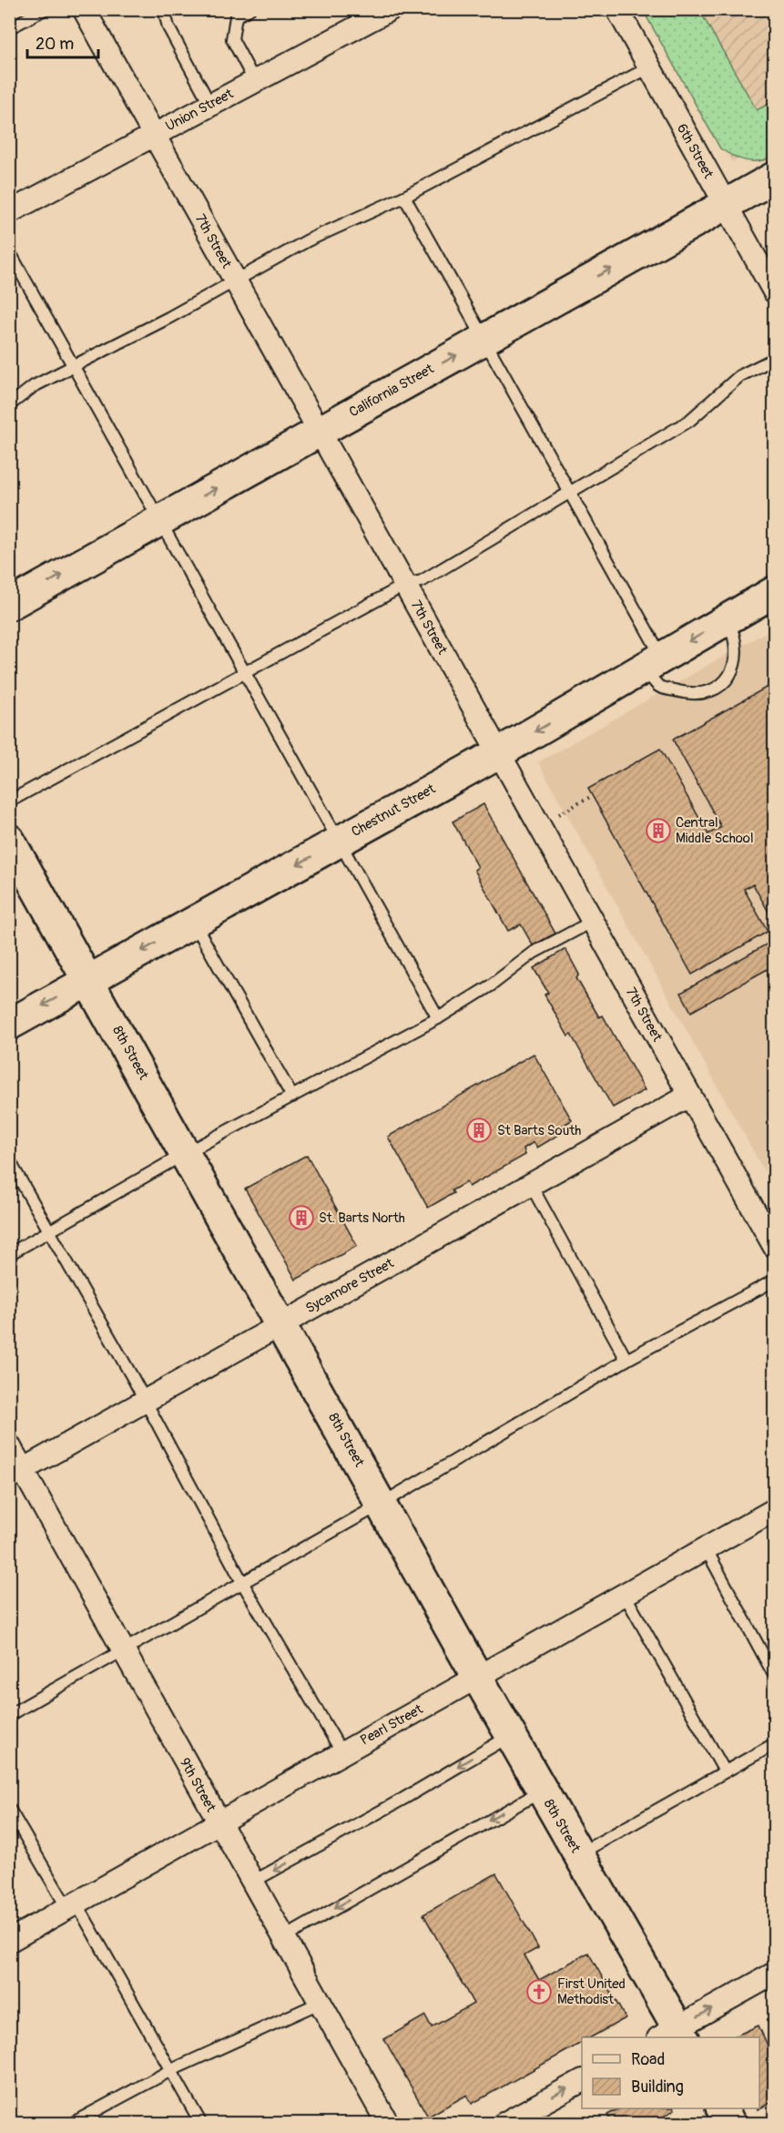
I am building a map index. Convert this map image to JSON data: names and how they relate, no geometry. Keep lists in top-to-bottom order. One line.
{"streets":{"street":["Union Street","6th Street","7th Street","California Street","Chestnut Street","8th Street","Sycamore Street","Pearl Street","9th Street"]},"crossings":[["Union Street","7th Street"],["6th Street","California Street"],["7th Street","California Street"],["7th Street","Chestnut Street"],["7th Street","Sycamore Street"],["Chestnut Street","8th Street"],["8th Street","Sycamore Street"],["8th Street","Pearl Street"],["Sycamore Street","9th Street"],["Pearl Street","9th Street"]],"one_way":["California Street","Chestnut Street"],"places":{"building":["Central Middle School","St Barts South","St. Barts North"],"church":["First United Methodist"]},"legend":["Road","Building"],"scale_bar":"20 m"}
